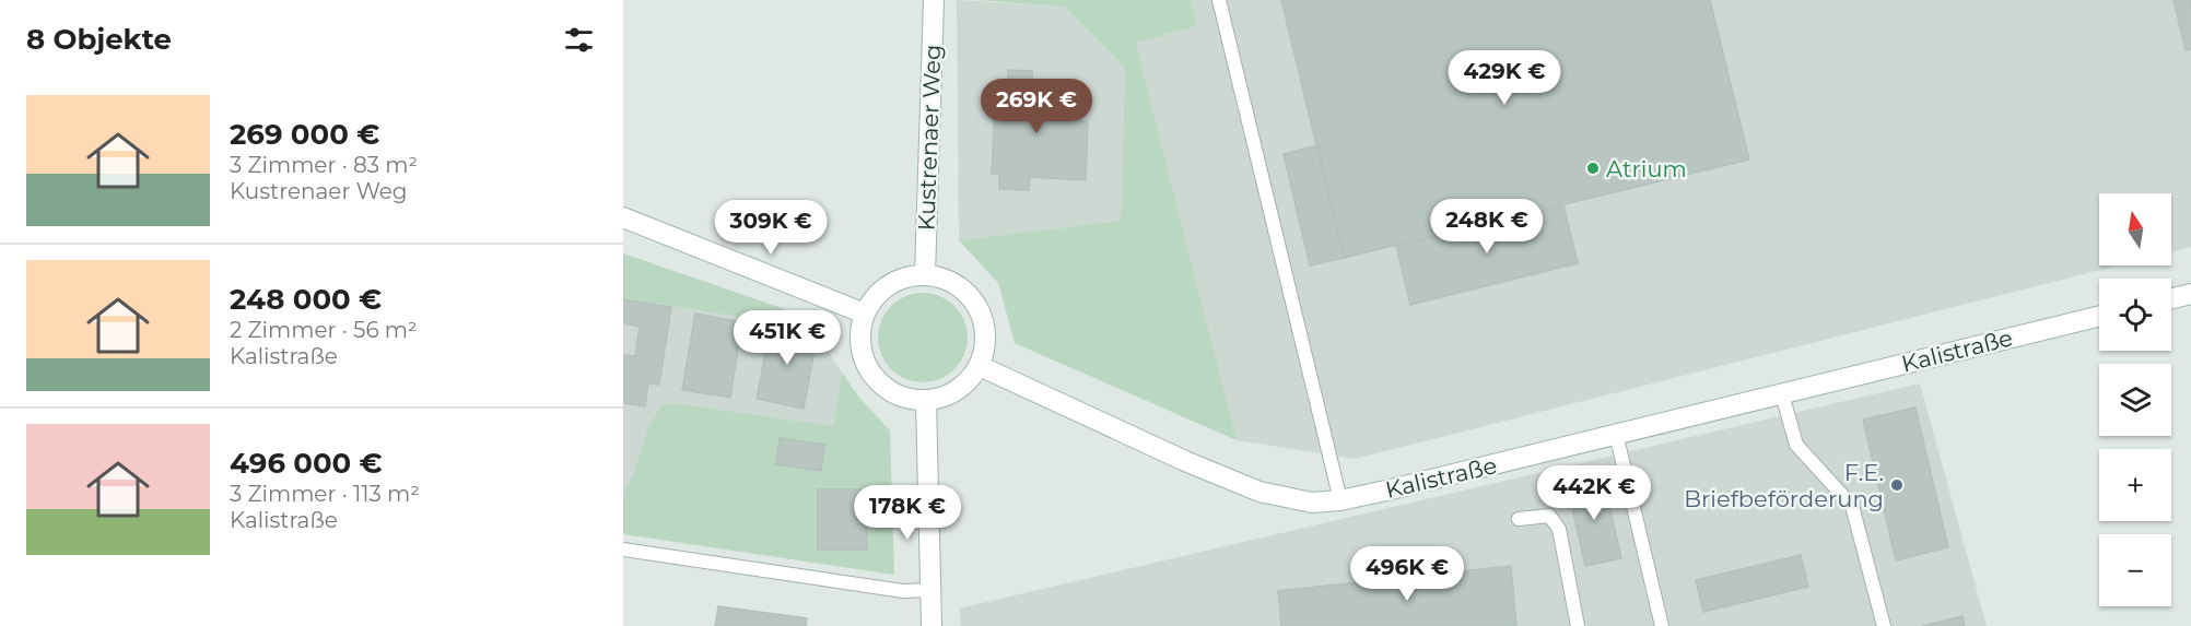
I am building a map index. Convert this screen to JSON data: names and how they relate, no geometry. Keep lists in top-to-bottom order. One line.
{"streets":{"street":["Kustrenaer Weg","Kalistraße"]},"crossings":[["Kustrenaer Weg","Kalistraße"]],"places":["Atrium","F.E. Briefbeförderung"],"north":"top","page":{"heading":"8 Objekte","price":["429K €","269K €","248K €","309K €","451K €","442K €","178K €","496K €"],"list":[{"name":"269 000 €","note":"3 Zimmer · 83 m² · Kustrenaer Weg"},{"name":"248 000 €","note":"2 Zimmer · 56 m² · Kalistraße"},{"name":"496 000 €","note":"3 Zimmer · 113 m² · Kalistraße"}],"map_buttons":["+","−"]}}
